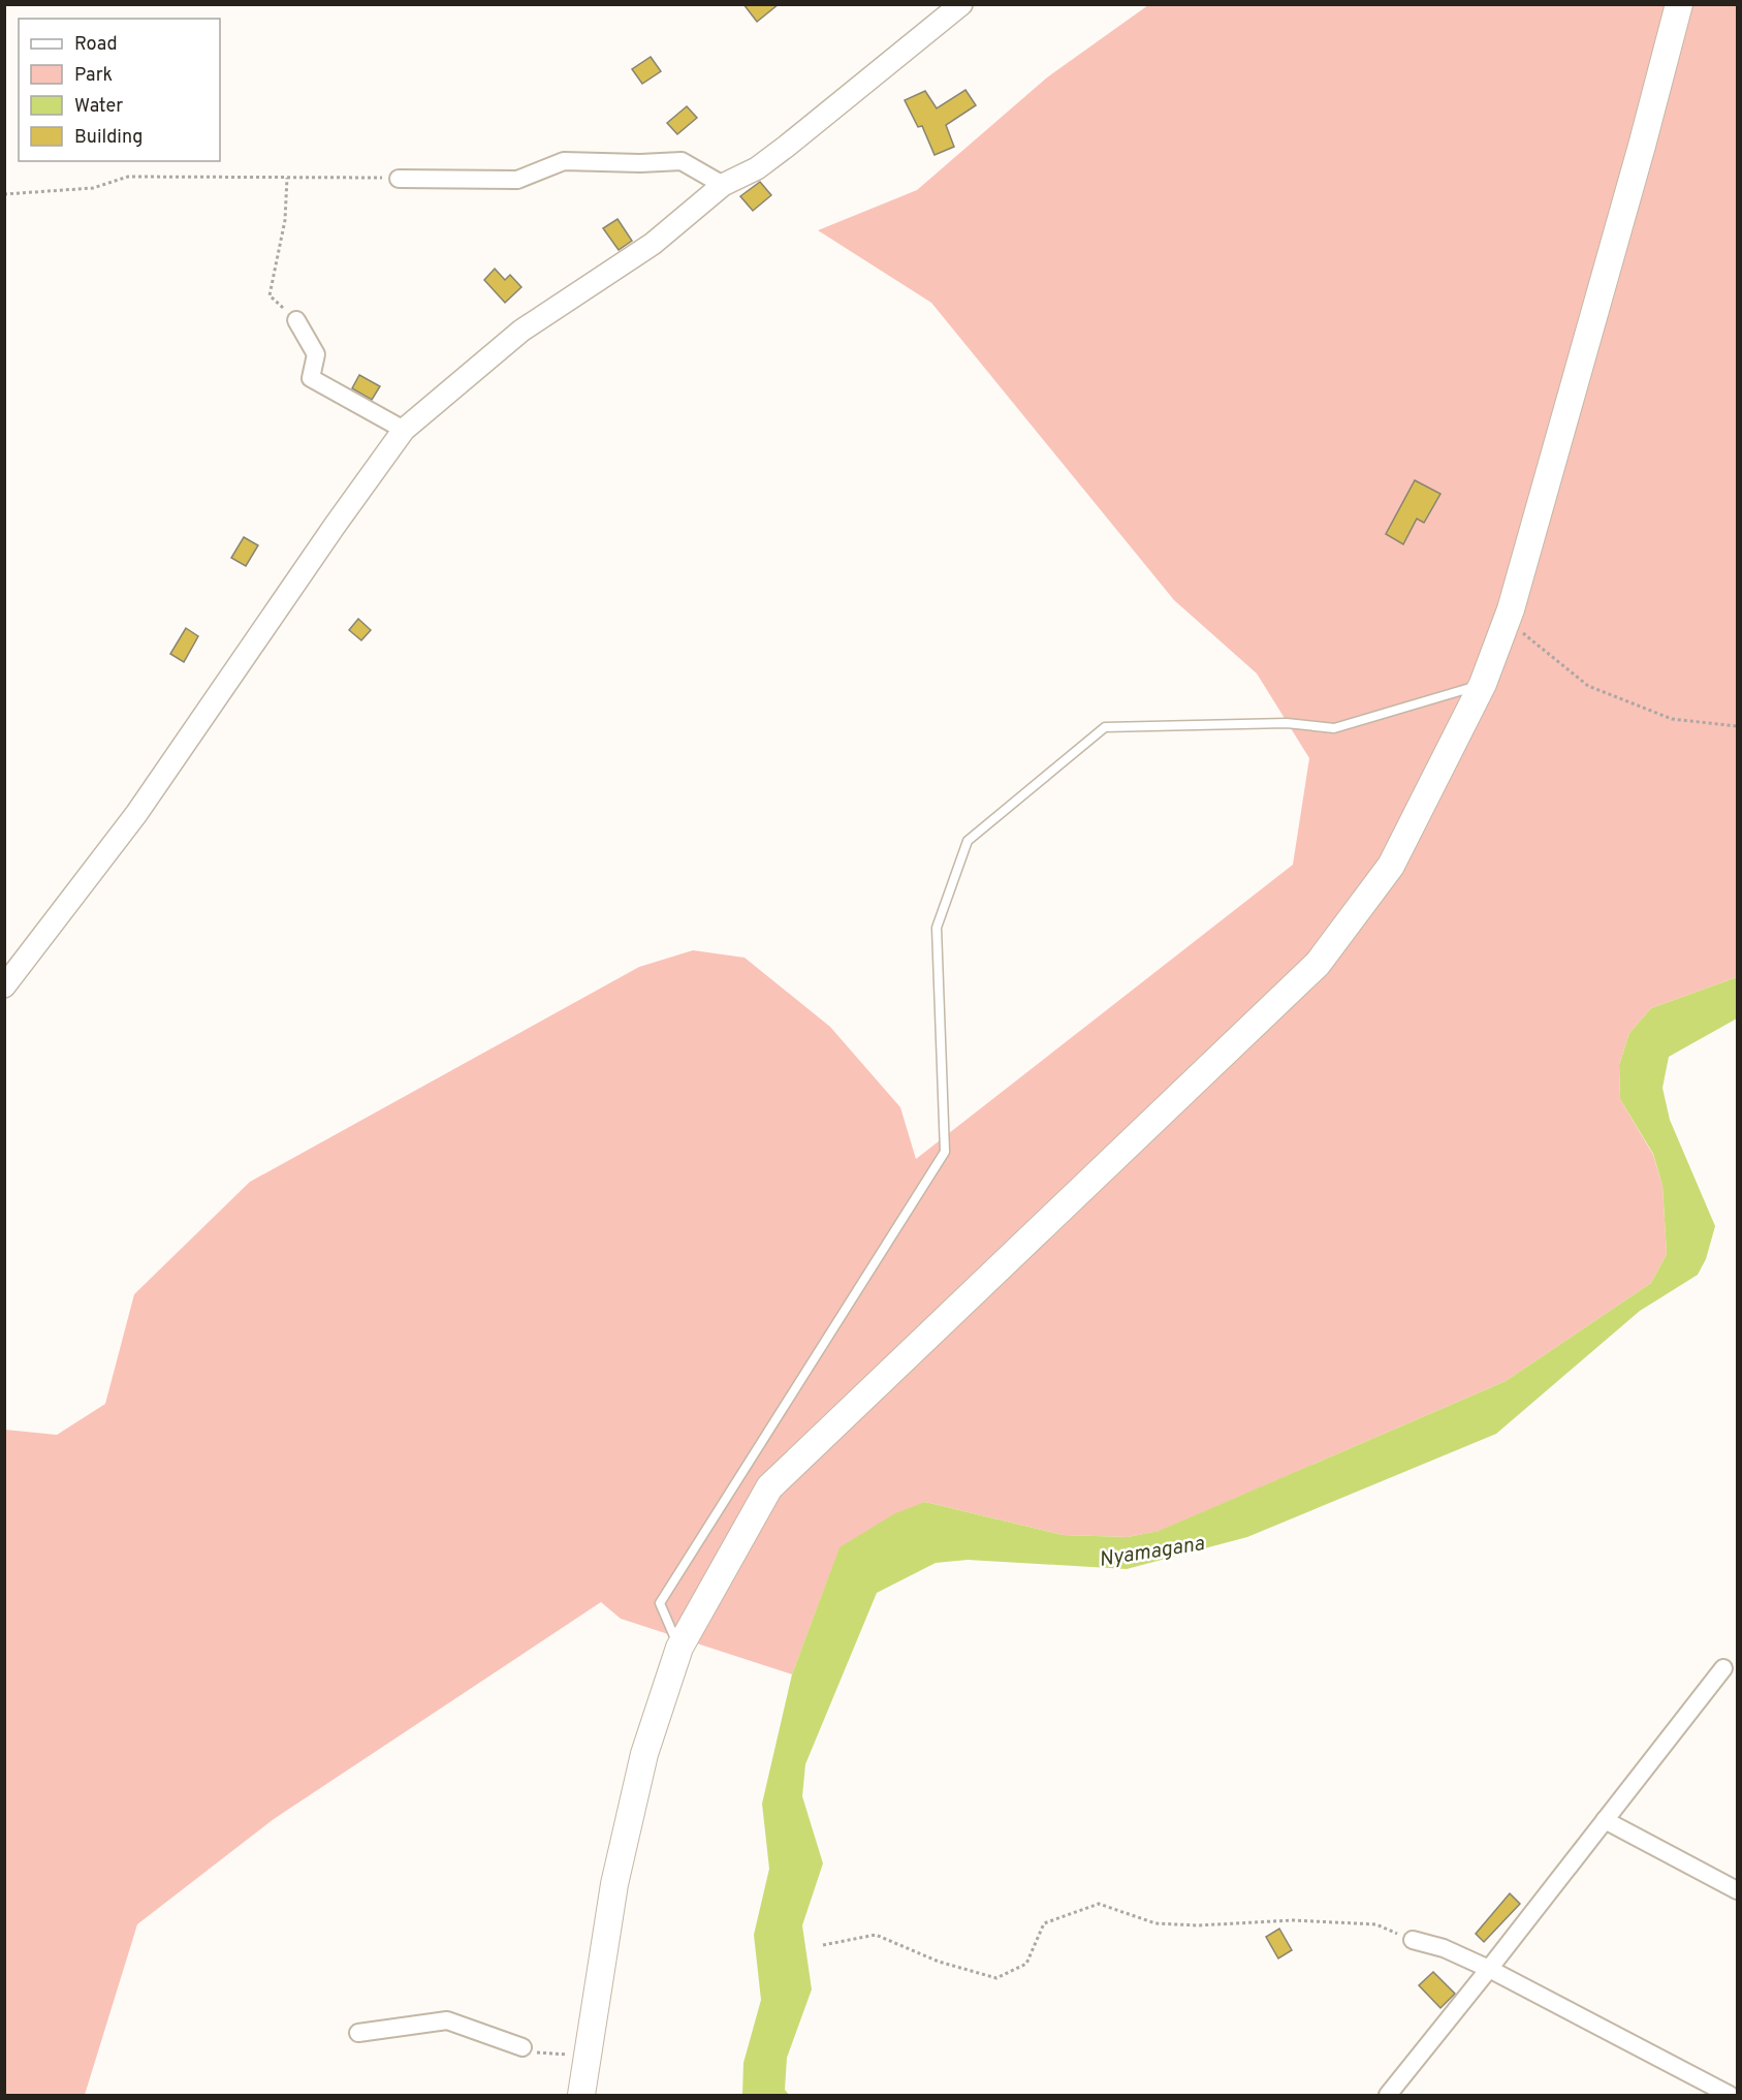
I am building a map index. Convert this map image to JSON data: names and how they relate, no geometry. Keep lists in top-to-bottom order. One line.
{"water":["Nyamagana"],"legend":["Road","Park","Water","Building"]}
